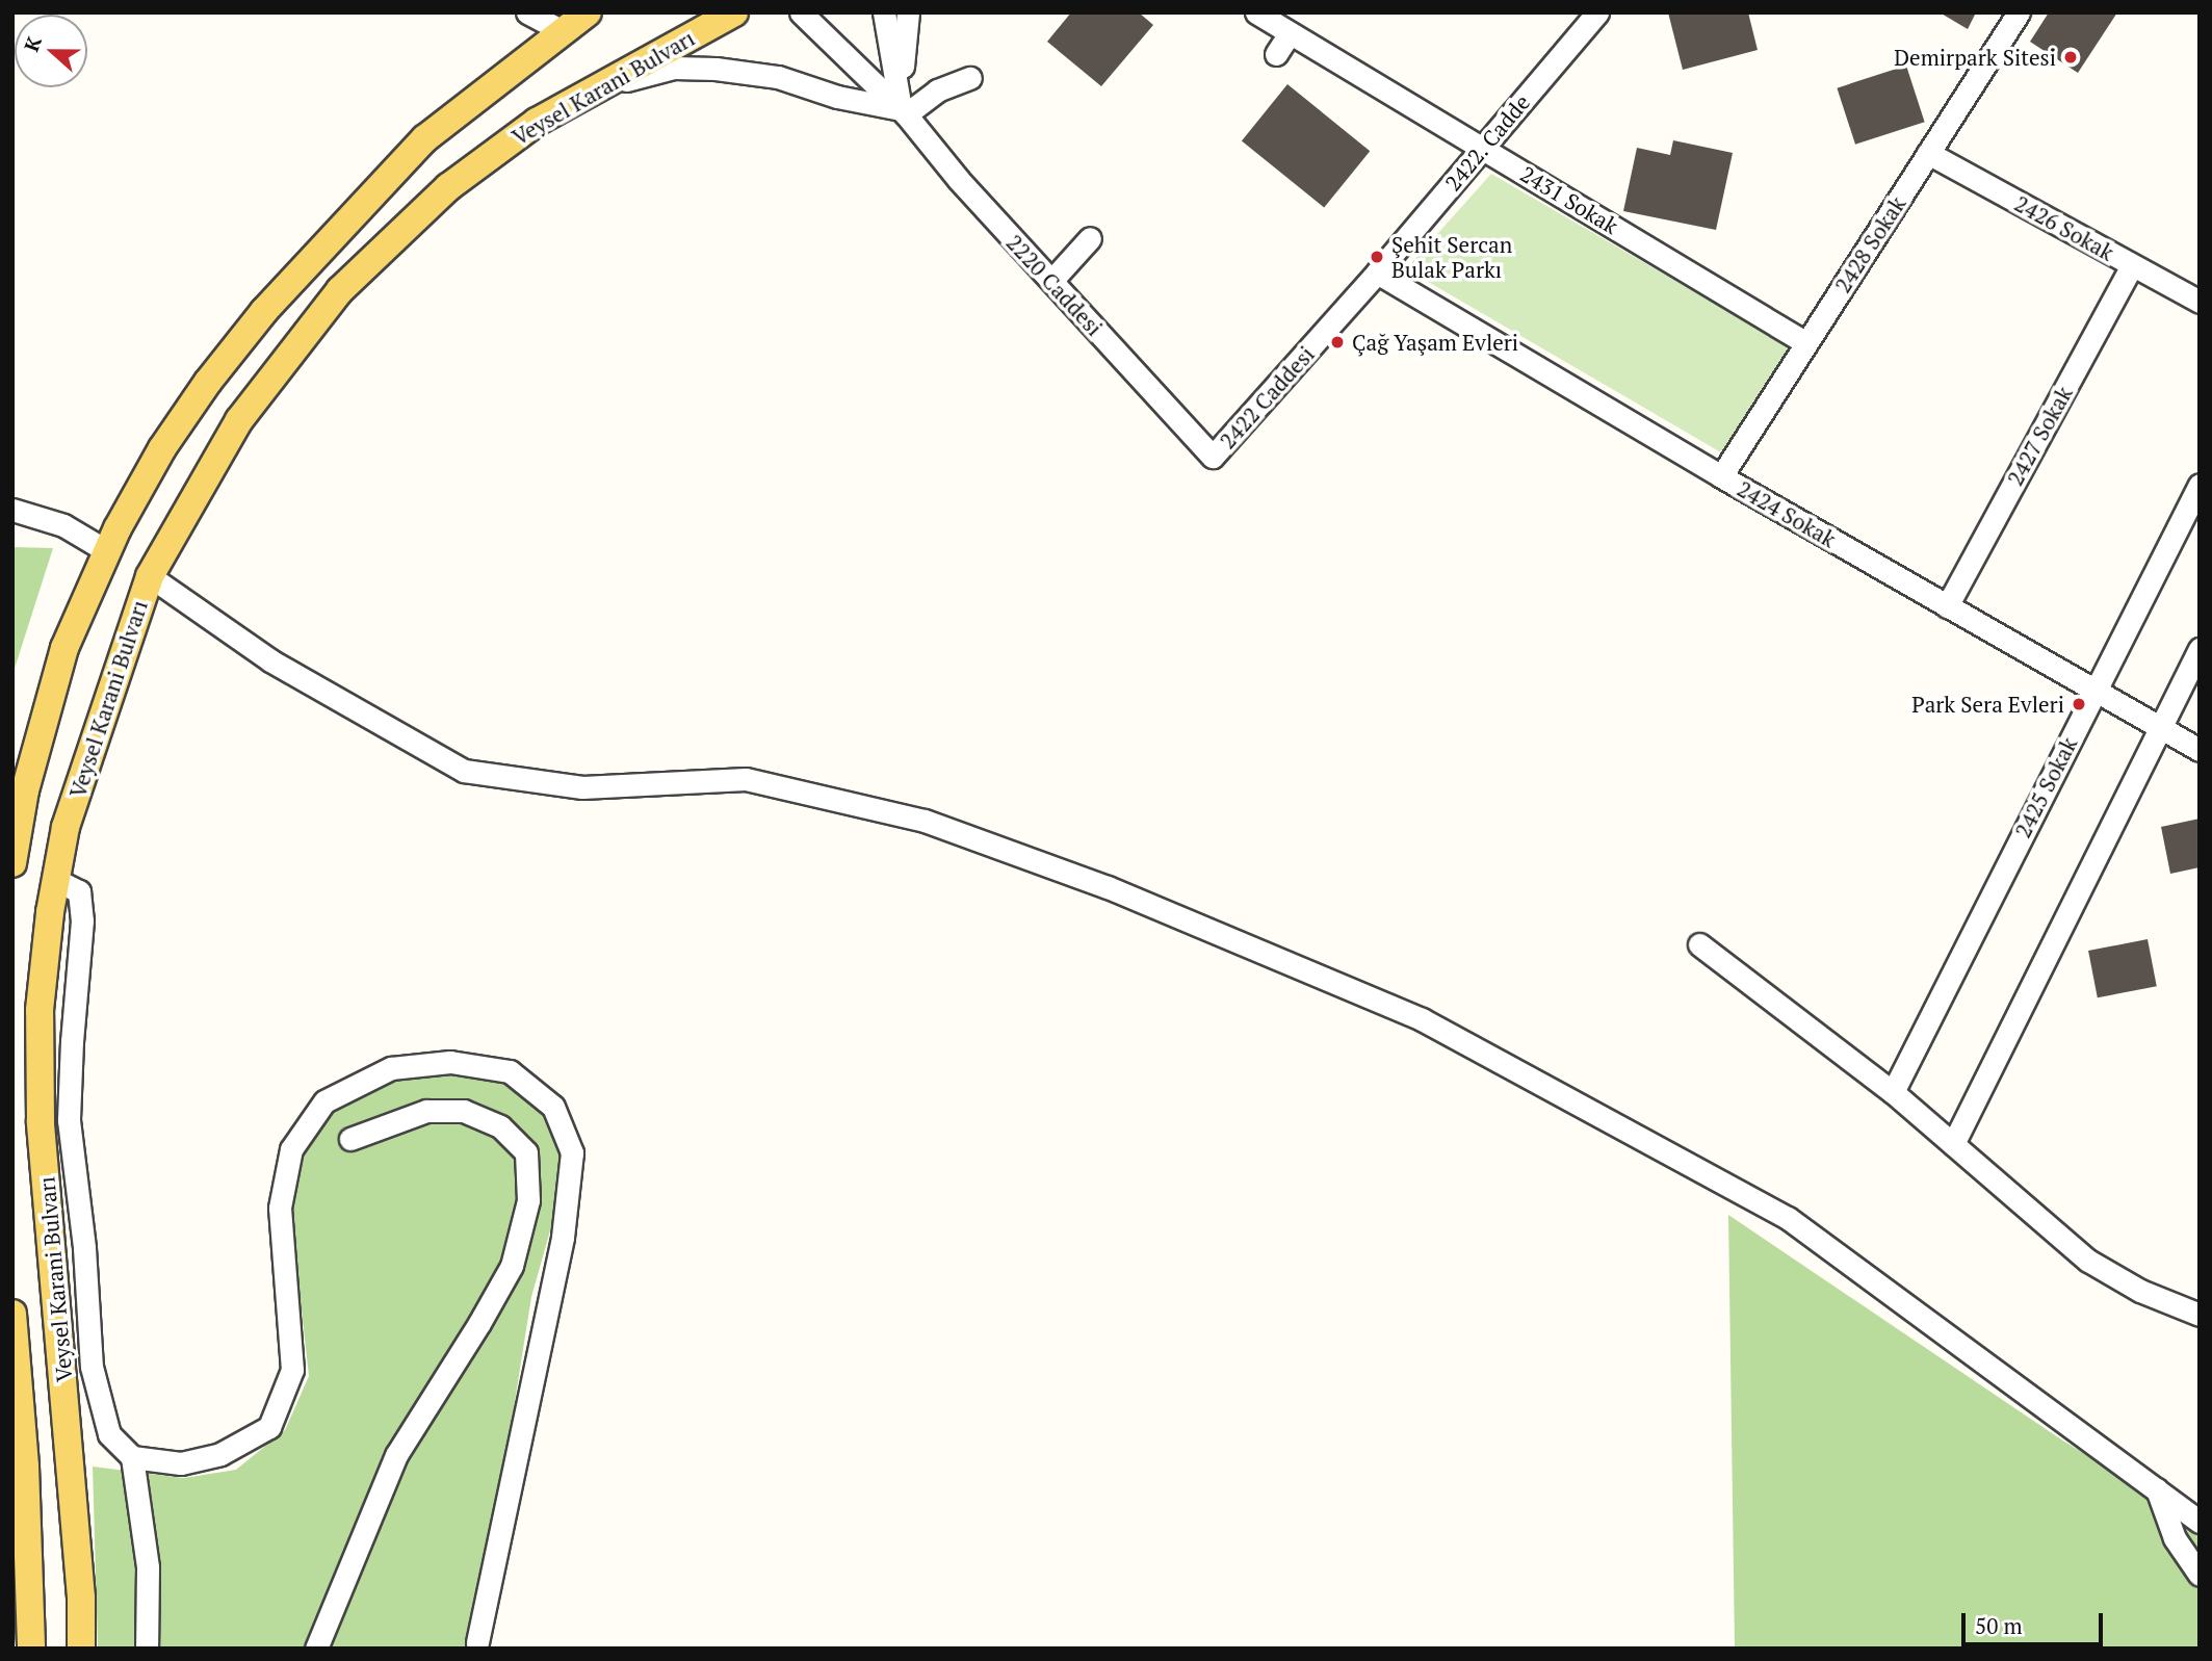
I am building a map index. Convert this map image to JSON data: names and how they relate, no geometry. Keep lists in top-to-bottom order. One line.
{"streets":{"main road":["Veysel Karani Bulvarı"],"street":["2422. Cadde","2431 Sokak","2426 Sokak","2428 Sokak","2220 Caddesi","2422 Caddesi","2427 Sokak","2424 Sokak","2425 Sokak"]},"crossings":[["2422. Cadde","2431 Sokak"],["2422. Cadde","2422 Caddesi"],["2422. Cadde","2424 Sokak"],["2431 Sokak","2428 Sokak"],["2426 Sokak","2428 Sokak"],["2426 Sokak","2427 Sokak"],["2428 Sokak","2424 Sokak"],["2220 Caddesi","2422 Caddesi"],["2422 Caddesi","2424 Sokak"],["2427 Sokak","2424 Sokak"],["2424 Sokak","2425 Sokak"]],"places":["Demirpark Sitesi","Şehit Sercan Bulak Parkı","Çağ Yaşam Evleri","Park Sera Evleri"],"scale_bar":"50 m","north":"left"}
